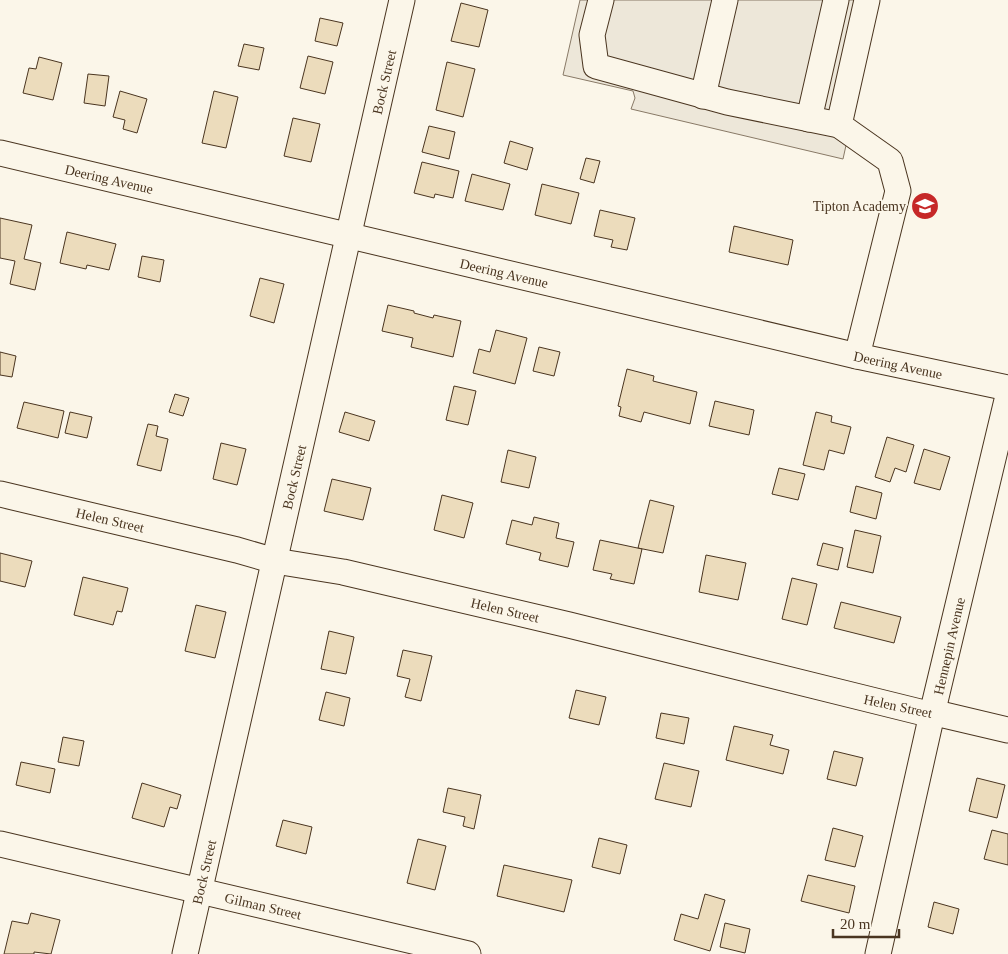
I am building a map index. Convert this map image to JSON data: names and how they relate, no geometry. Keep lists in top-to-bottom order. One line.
{"streets":{"street":["Bock Street","Deering Avenue","Helen Street","Hennepin Avenue","Gilman Street"]},"crossings":[["Bock Street","Deering Avenue"],["Bock Street","Helen Street"],["Bock Street","Gilman Street"],["Helen Street","Hennepin Avenue"]],"places":{"school or university":["Tipton Academy"]},"scale_bar":"20 m"}
